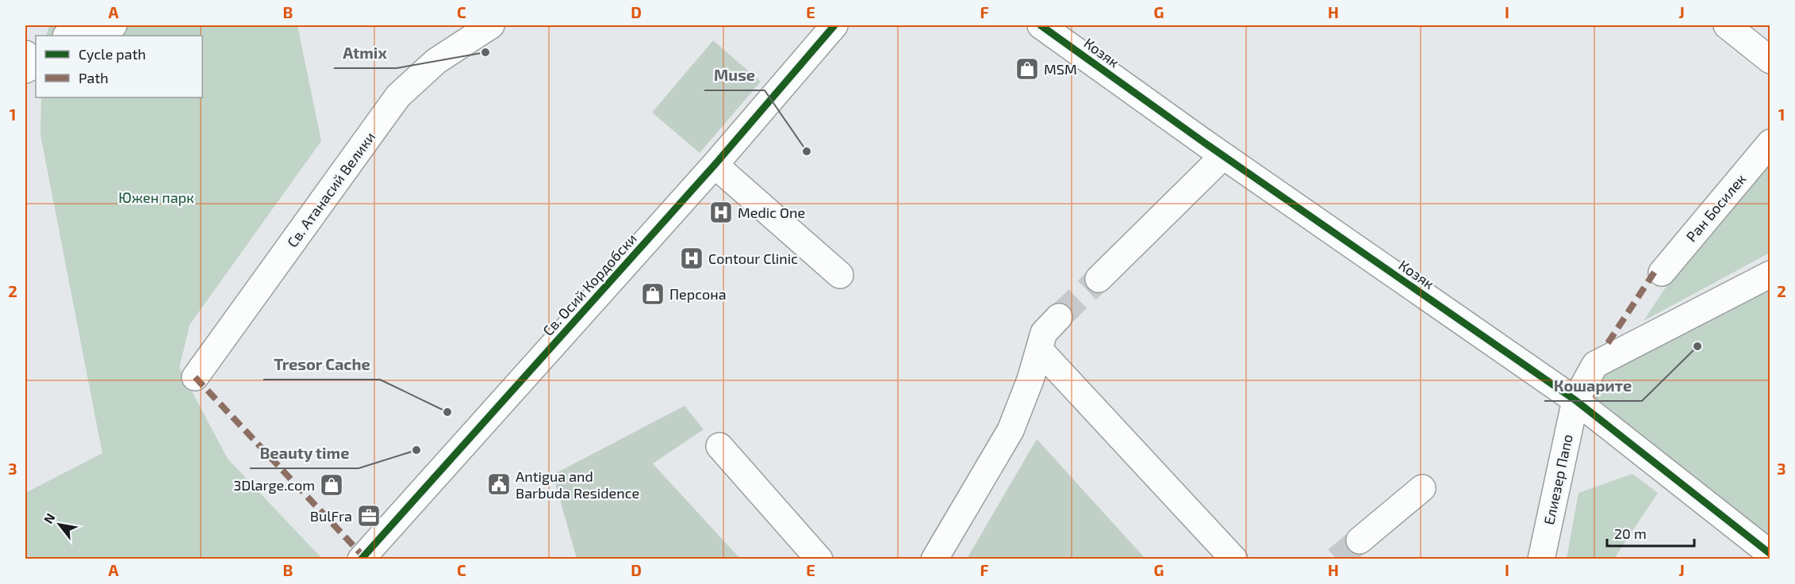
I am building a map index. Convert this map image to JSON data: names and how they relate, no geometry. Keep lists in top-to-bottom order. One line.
{"streets":{"street":["Козяк","Св. Атанасий Велики","Ран Босилек","Св. Осий Кордобски","Елиезер Папо"]},"crossings":[["Козяк","Елиезер Папо"]],"parks":["Южен парк"],"places":{"other":["Atmix","Muse","Кошарите","Tresor Cache","Beauty time"],"shop":["MSM","Персона","3Dlarge.com"],"hospital":["Medic One","Contour Clinic"],"public building":["Antigua and Barbuda Residence"],"office":["BulFra"]},"legend":["Cycle path","Path"],"scale_bar":"20 m","north":"top left","grid":{"columns":["A","B","C","D","E","F","G","H","I","J"],"rows":["1","2","3"]}}
